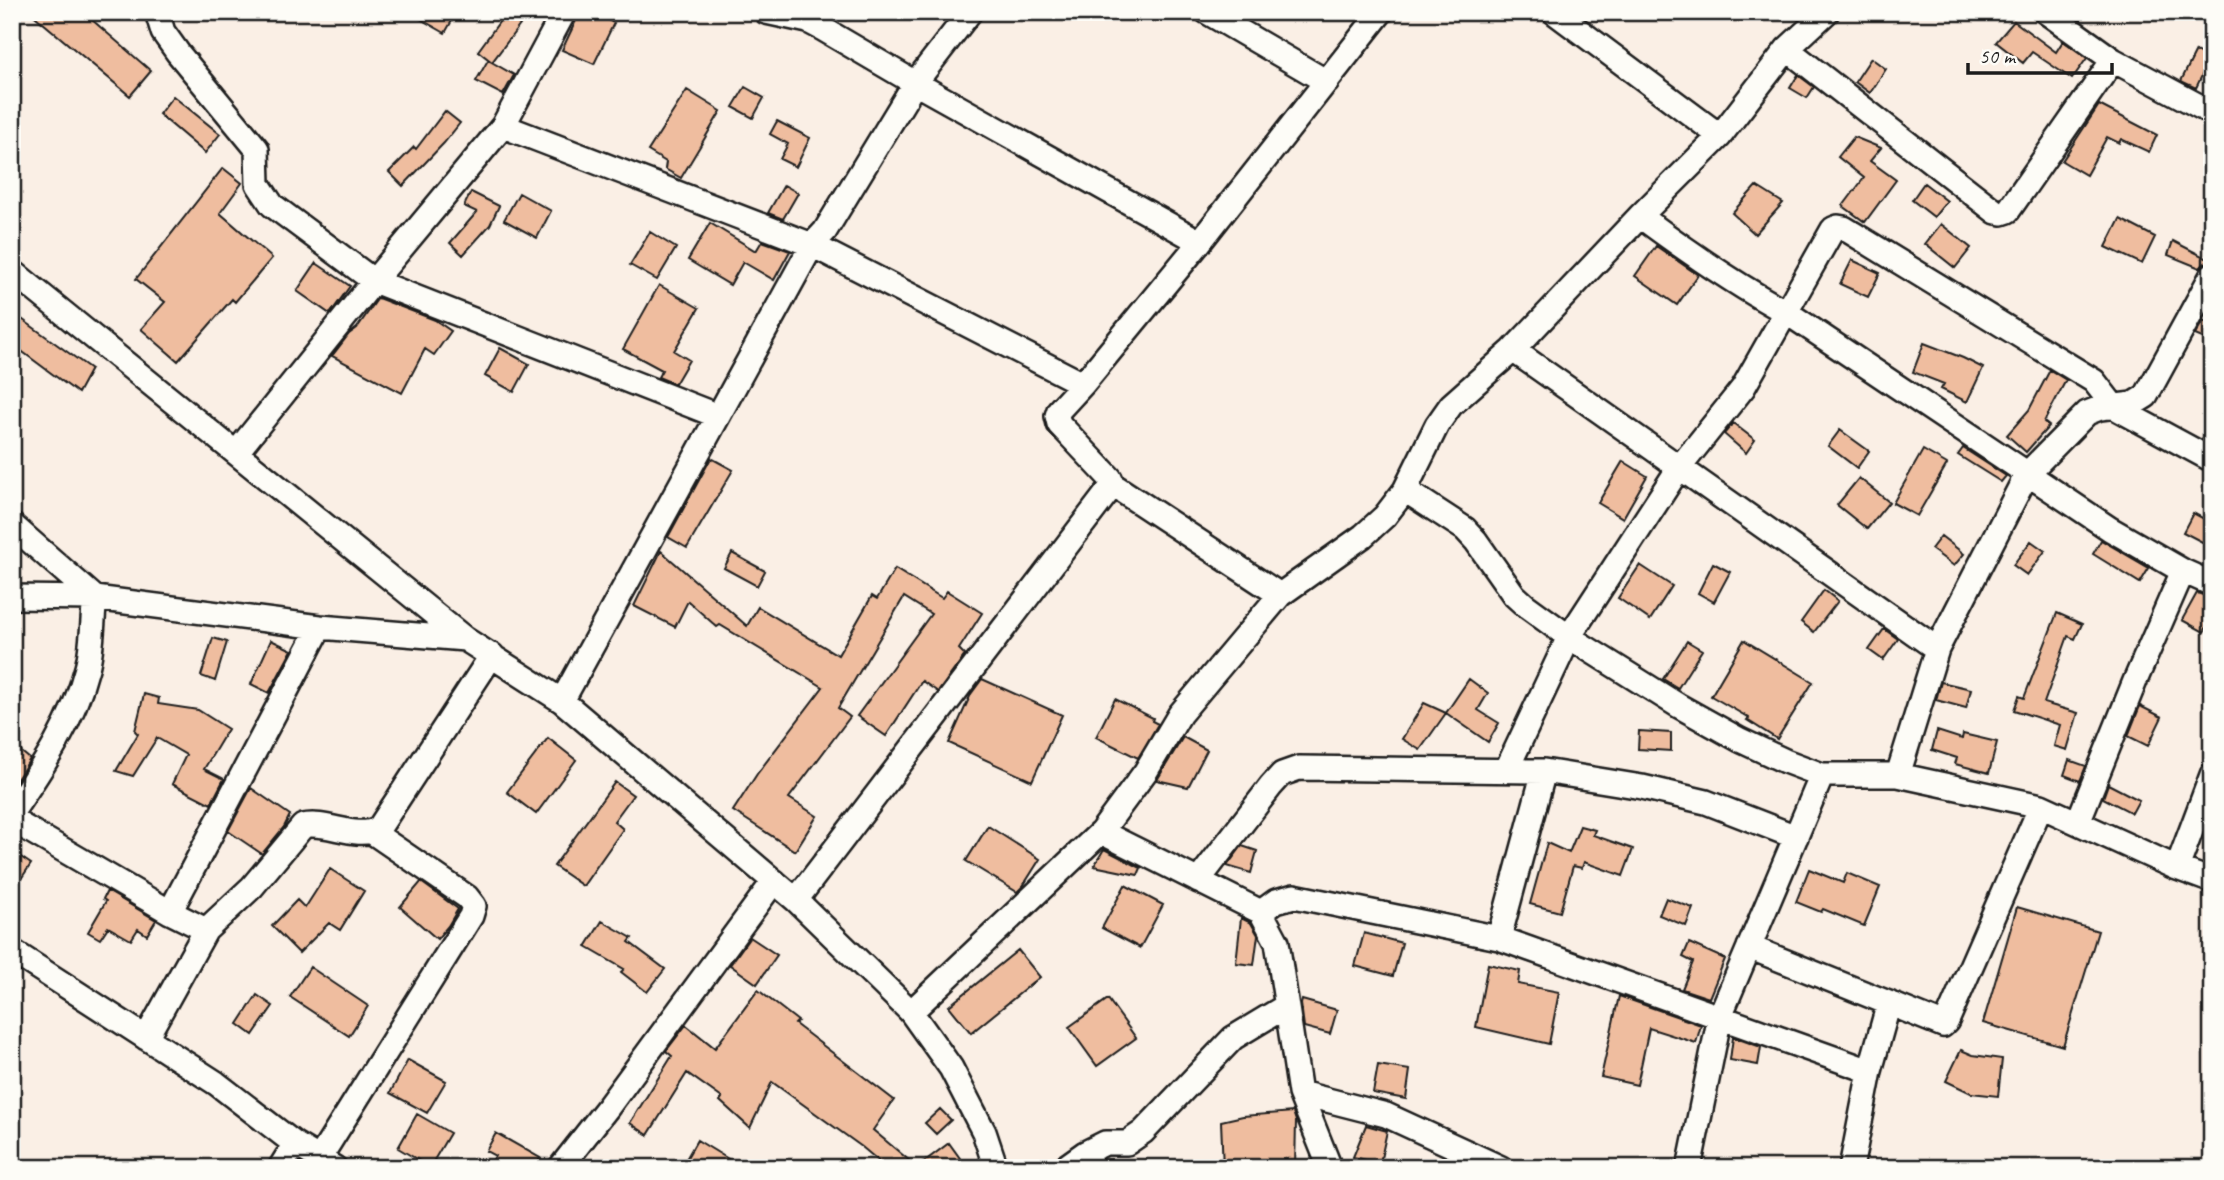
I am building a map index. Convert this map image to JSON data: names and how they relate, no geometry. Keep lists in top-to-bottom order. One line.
{"scale_bar":"50 m"}
